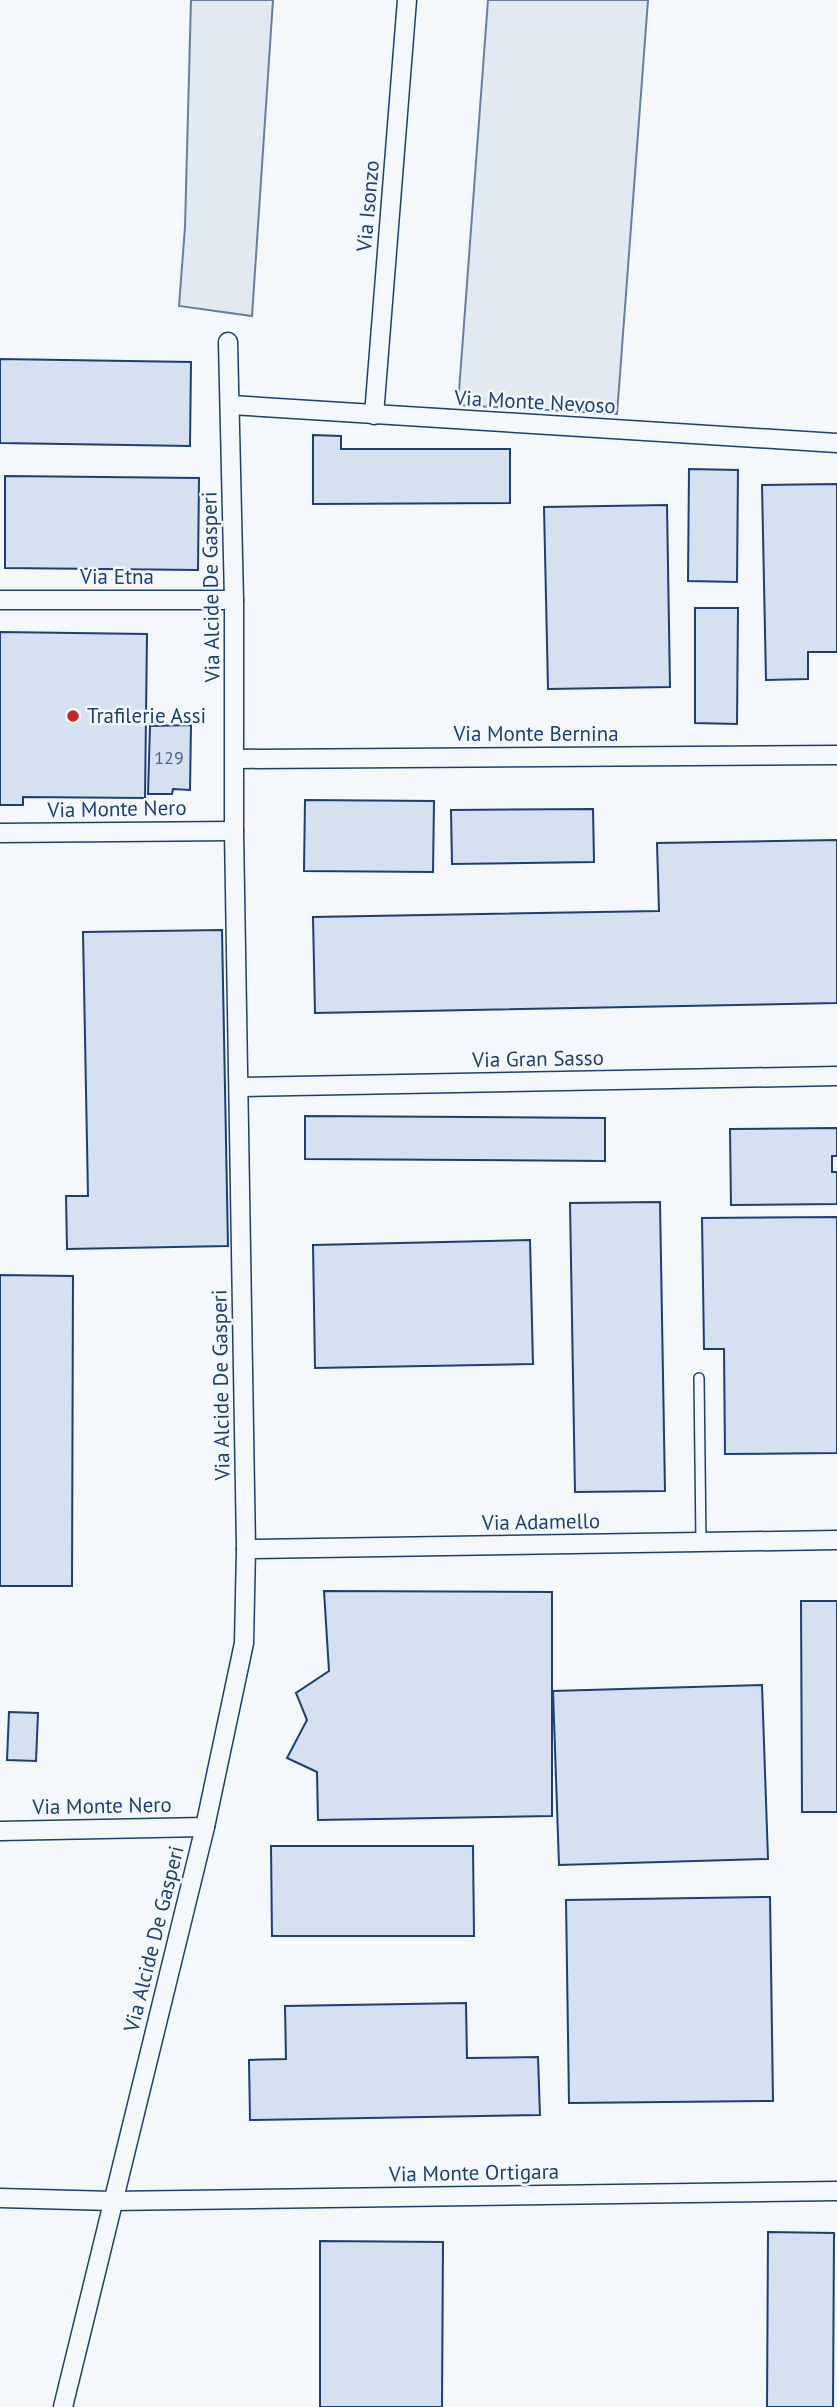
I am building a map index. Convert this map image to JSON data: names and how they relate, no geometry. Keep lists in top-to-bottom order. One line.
{"streets":{"street":["Via Isonzo","Via Monte Nevoso","Via Etna","Via Alcide De Gasperi","Via Monte Bernina","Via Monte Nero","Via Gran Sasso","Via Adamello","Via Monte Ortigara"]},"crossings":[["Via Isonzo","Via Monte Nevoso"],["Via Monte Nevoso","Via Alcide De Gasperi"],["Via Etna","Via Alcide De Gasperi"],["Via Alcide De Gasperi","Via Monte Bernina"],["Via Alcide De Gasperi","Via Monte Nero"],["Via Alcide De Gasperi","Via Gran Sasso"],["Via Alcide De Gasperi","Via Adamello"],["Via Alcide De Gasperi","Via Monte Ortigara"]],"places":["Trafilerie Assi"],"house_numbers":["129"]}
